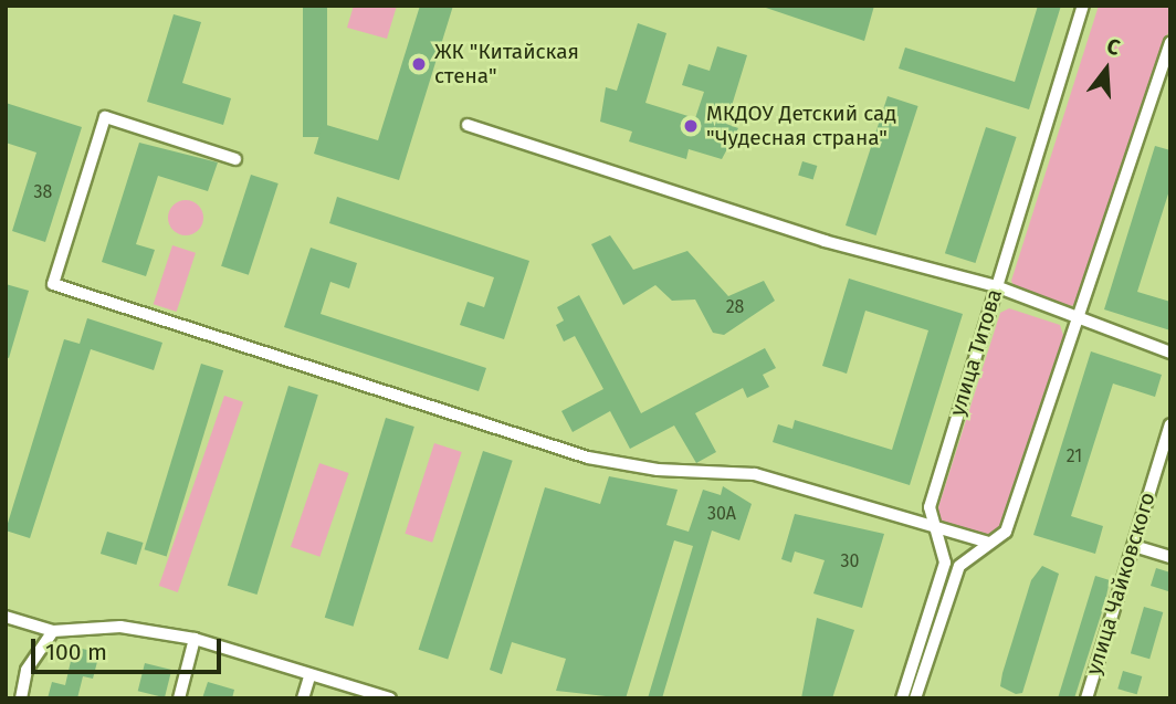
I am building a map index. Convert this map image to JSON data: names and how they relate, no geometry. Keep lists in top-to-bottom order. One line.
{"streets":{"street":["улица Титова","улица Чайковского"]},"places":["ЖК \"Китайская стена\"","МКДОУ Детский сад \"Чудесная страна\""],"house_numbers":["38","28","21","30А","30"],"scale_bar":"100 m","north":"top"}
